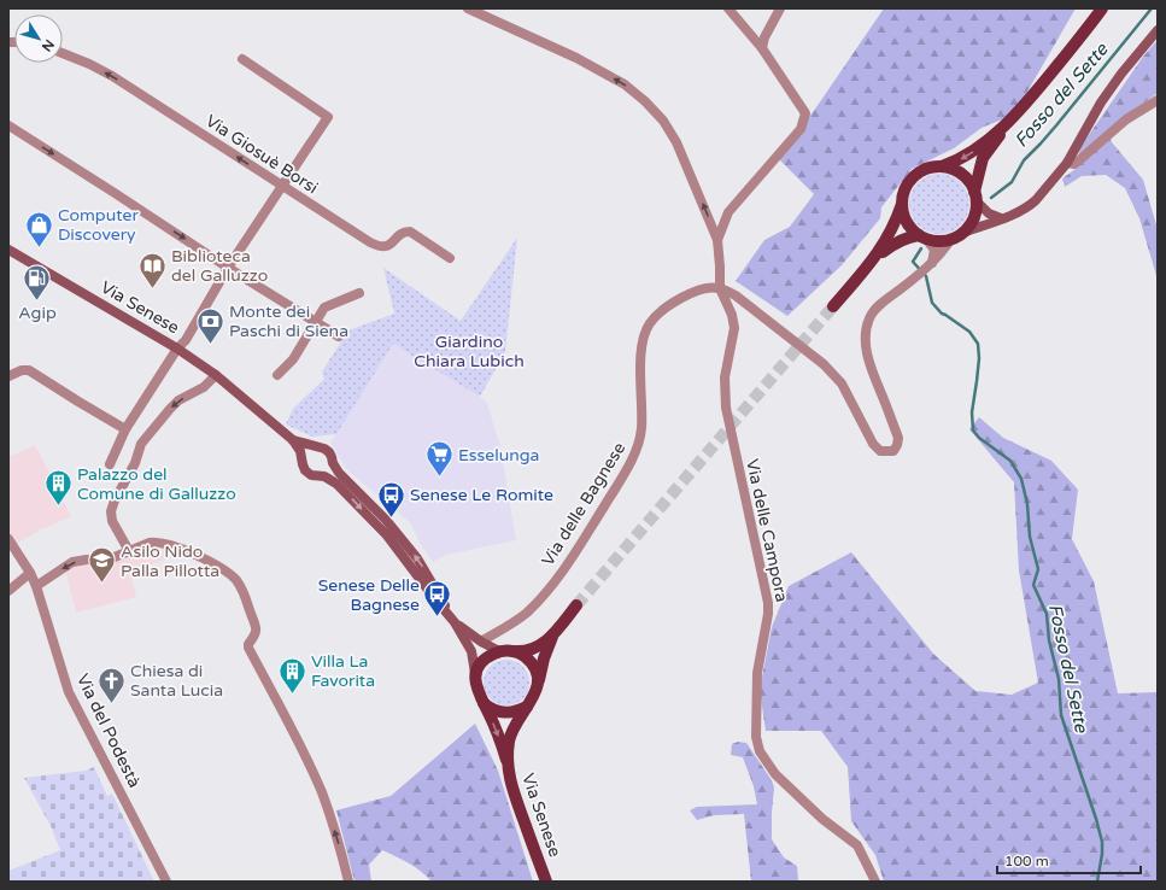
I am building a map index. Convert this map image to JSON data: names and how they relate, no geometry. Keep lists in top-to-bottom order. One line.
{"streets":{"main road":["Via Senese"],"street":["Via Giosuè Borsi","Via delle Bagnese","Via delle Campora","Via del Podestà"]},"crossings":[["Via Senese","Via delle Bagnese"],["Via delle Bagnese","Via delle Campora"]],"one_way":["Via Giosuè Borsi"],"water":["Fosso del Sette"],"parks":["Giardino Chiara Lubich"],"places":{"shop":["Computer Discovery"],"library":["Biblioteca del Galluzzo"],"fuel station":["Agip"],"bank":["Monte dei Paschi di Siena"],"supermarket":["Esselunga"],"building":["Palazzo del Comune di Galluzzo","Villa La Favorita"],"bus stop":["Senese Le Romite","Senese Delle Bagnese"],"school or university":["Asilo Nido Palla Pillotta"],"church":["Chiesa di Santa Lucia"]},"scale_bar":"100 m","north":"bottom right"}
